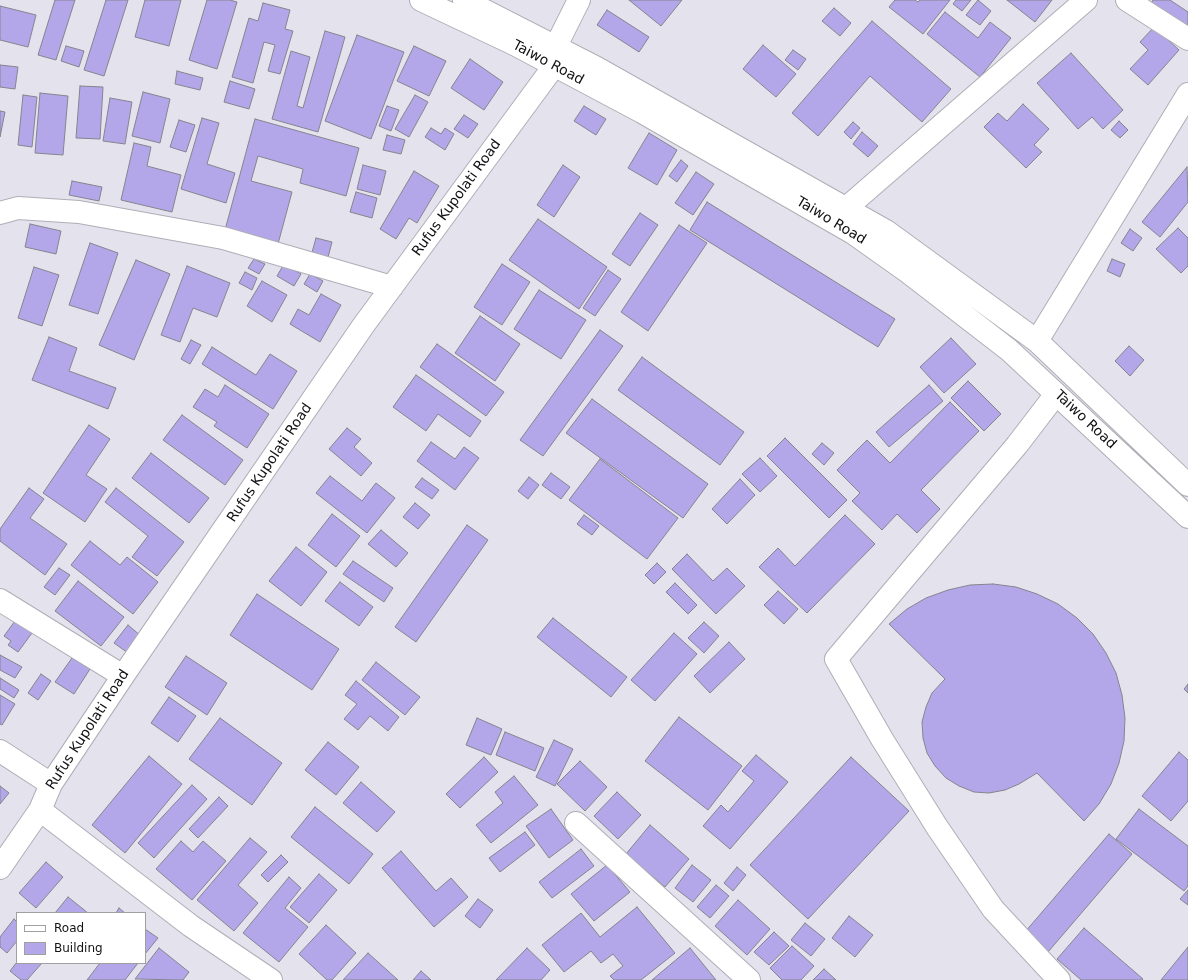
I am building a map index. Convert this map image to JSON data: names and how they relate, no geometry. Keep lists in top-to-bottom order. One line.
{"streets":{"street":["Taiwo Road","Rufus Kupolati Road"]},"crossings":[["Taiwo Road","Rufus Kupolati Road"]],"legend":["Road","Building"]}
